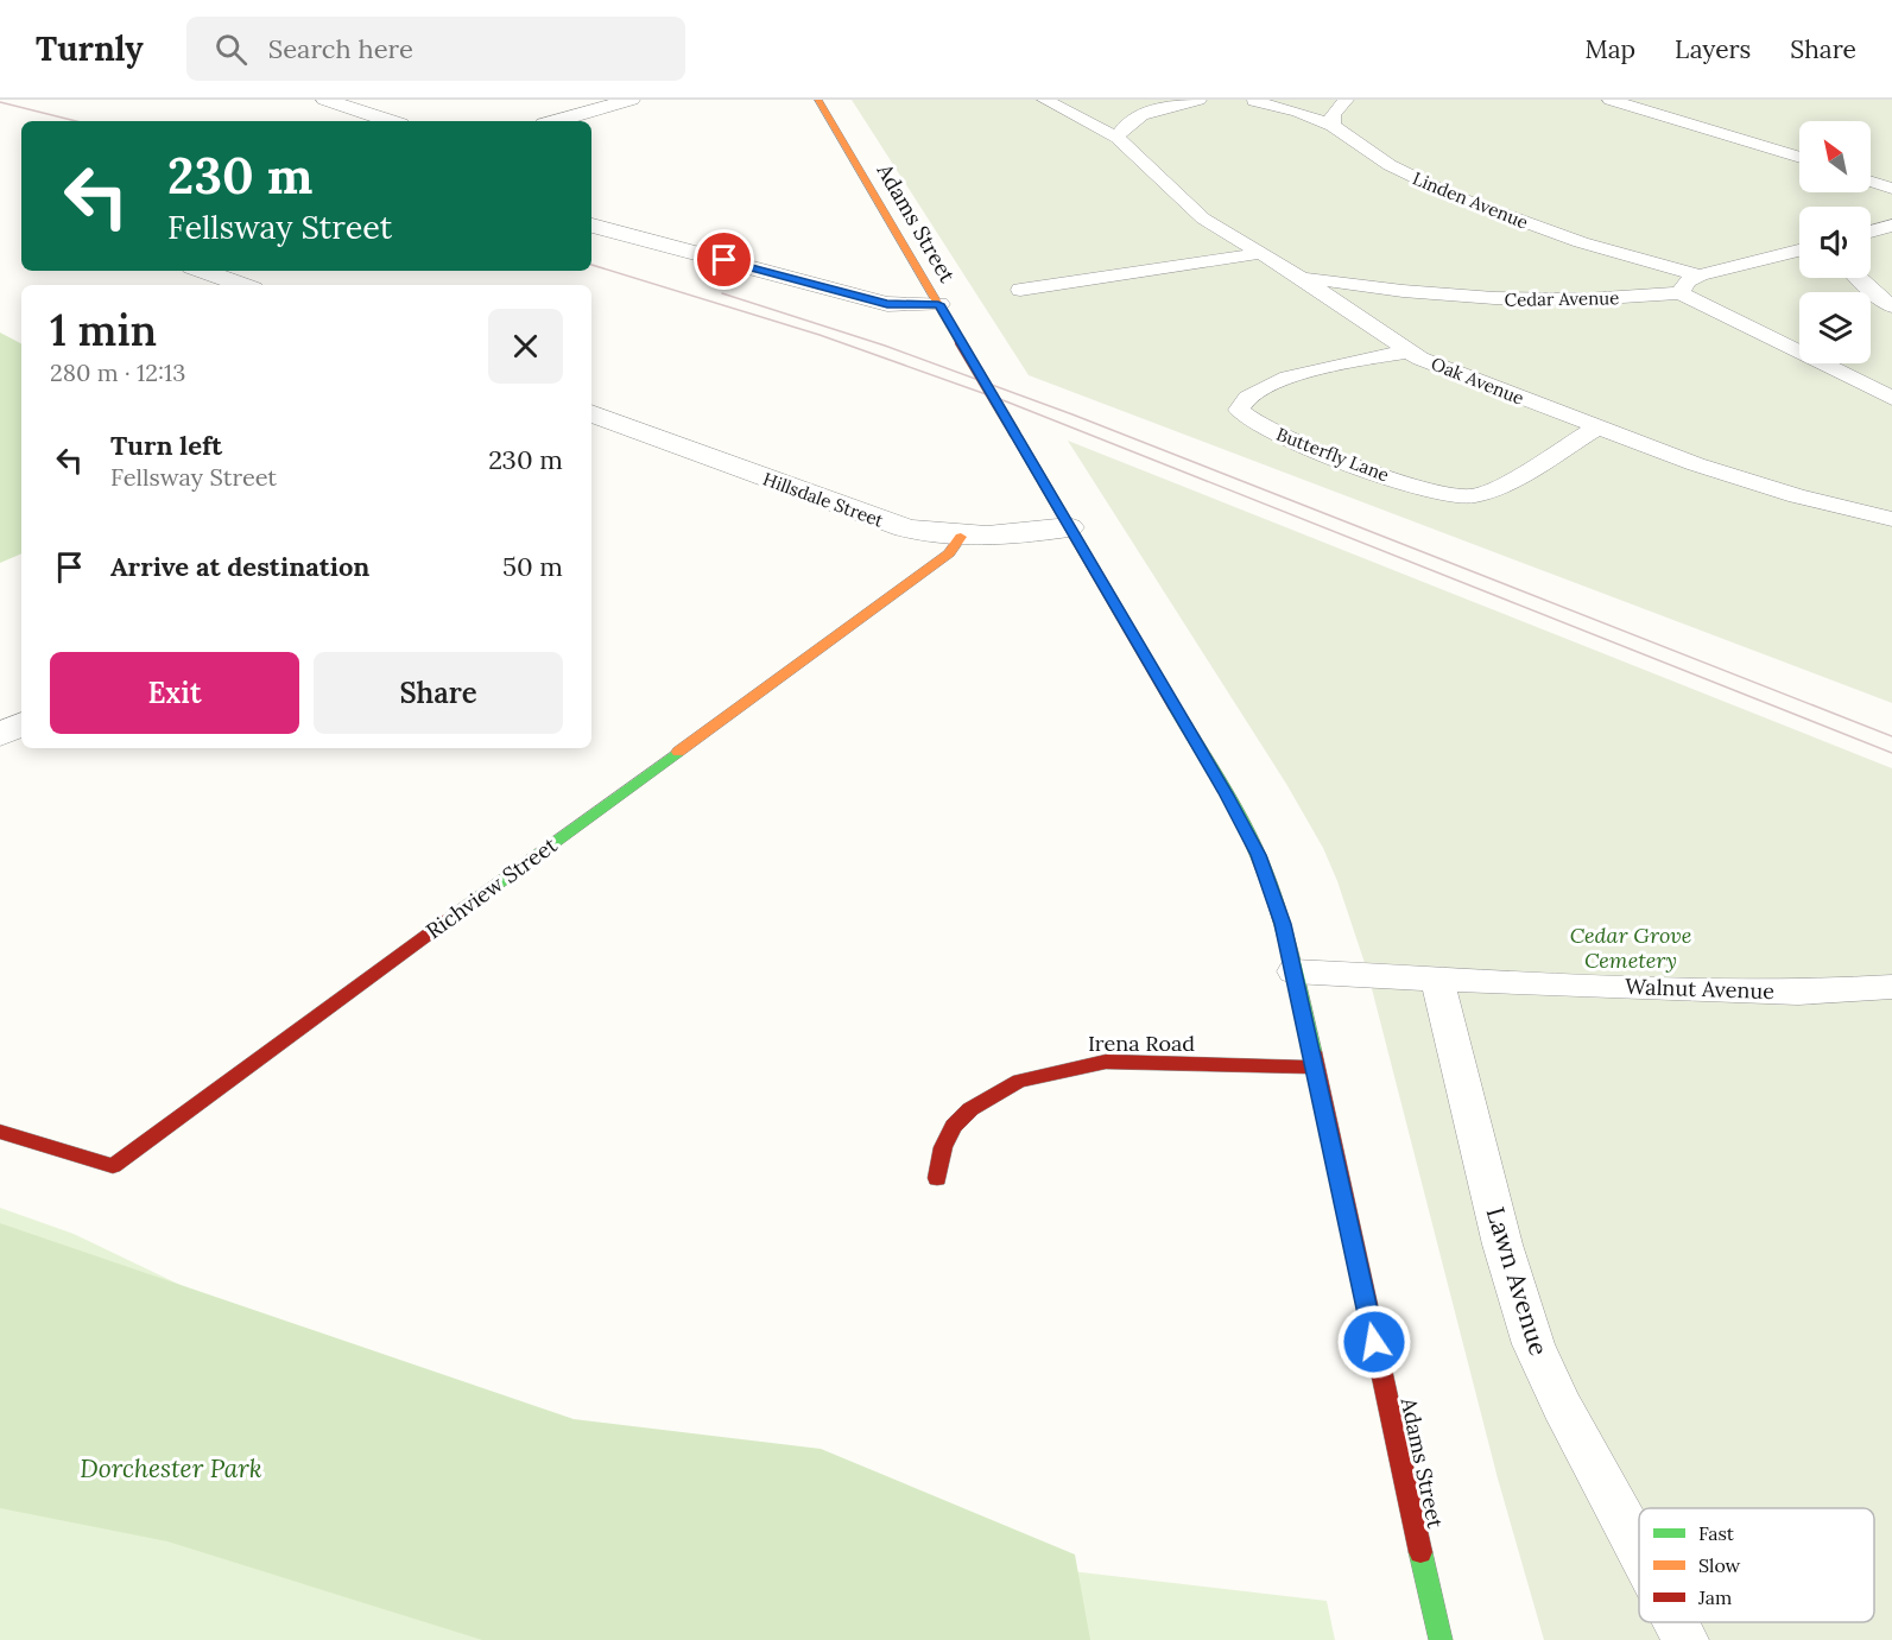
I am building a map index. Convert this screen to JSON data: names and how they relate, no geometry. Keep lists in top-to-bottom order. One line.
{"streets":{"main road":["Adams Street","Richview Street","Irena Road"],"street":["Hillsdale Street"],"lane":["Linden Avenue","Cedar Avenue","Oak Avenue","Butterfly Lane","Walnut Avenue","Lawn Avenue"]},"crossings":[["Adams Street","Hillsdale Street"],["Adams Street","Walnut Avenue"],["Adams Street","Irena Road"],["Cedar Avenue","Oak Avenue"],["Oak Avenue","Butterfly Lane"],["Hillsdale Street","Richview Street"],["Walnut Avenue","Lawn Avenue"]],"parks":["Cedar Grove Cemetery","Dorchester Park"],"legend":["Fast","Slow","Jam"],"north":"top left","page":{"header":"Turnly","search":"Search here","nav":["Map","Layers","Share"],"turn":["230 m","Fellsway Street"],"heading":["1 min","280 m · 12:13"],"list":[{"name":"Turn left","note":"Fellsway Street","value":"230 m"},{"name":"Arrive at destination","value":"50 m"}],"buttons":["Exit","Share"]}}
